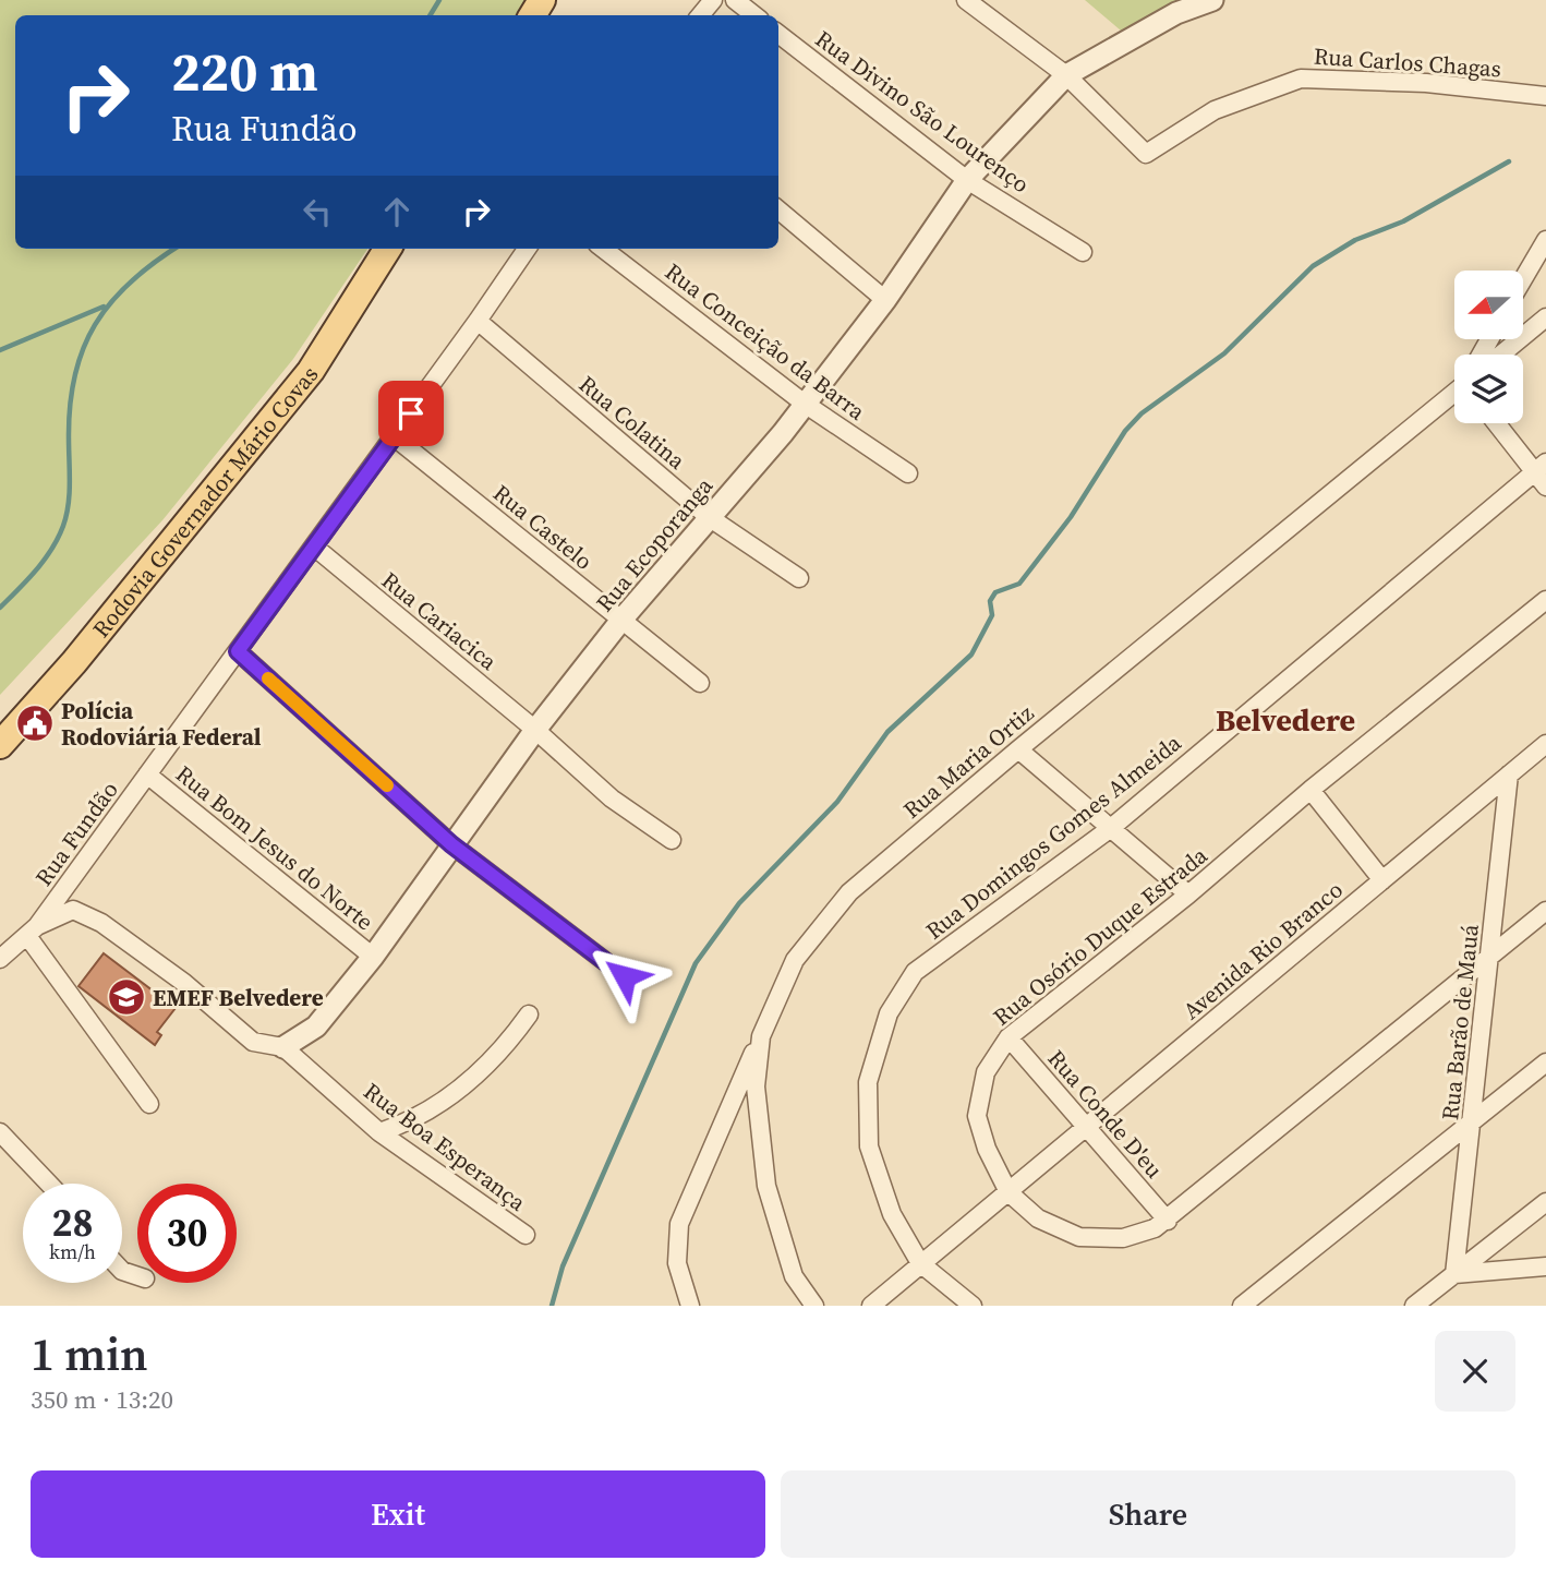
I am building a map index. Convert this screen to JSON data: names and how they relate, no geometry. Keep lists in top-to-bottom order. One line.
{"streets":{"main road":["Rodovia Governador Mário Covas"],"street":["Rua Carlos Chagas","Rua Divino São Lourenço","Rua Conceição da Barra","Rua Colatina","Rua Castelo","Rua Ecoporanga","Rua Cariacica","Rua Maria Ortiz","Rua Fundão","Rua Domingos Gomes Almeida","Rua Bom Jesus do Norte","Rua Osório Duque Estrada","Avenida Rio Branco","Rua Barão de Mauá","Rua Conde D'eu","Rua Boa Esperança"]},"crossings":[["Rua Carlos Chagas","Rua Ecoporanga"],["Rua Divino São Lourenço","Rua Ecoporanga"],["Rua Conceição da Barra","Rua Ecoporanga"],["Rua Colatina","Rua Ecoporanga"],["Rua Colatina","Rua Fundão"],["Rua Castelo","Rua Ecoporanga"],["Rua Castelo","Rua Fundão"],["Rua Ecoporanga","Rua Cariacica"],["Rua Ecoporanga","Rua Bom Jesus do Norte"],["Rua Ecoporanga","Rua Boa Esperança"],["Rua Cariacica","Rua Fundão"],["Rua Fundão","Rua Bom Jesus do Norte"],["Rua Fundão","Rua Boa Esperança"],["Rua Domingos Gomes Almeida","Avenida Rio Branco"],["Rua Osório Duque Estrada","Avenida Rio Branco"],["Rua Osório Duque Estrada","Rua Barão de Mauá"],["Rua Osório Duque Estrada","Rua Conde D'eu"],["Avenida Rio Branco","Rua Barão de Mauá"],["Avenida Rio Branco","Rua Conde D'eu"]],"districts":["Belvedere"],"places":{"public building":["Polícia Rodoviária Federal"],"school or university":["EMEF Belvedere"]},"north":"left","page":{"turn":["220 m","Rua Fundão"],"speed":"28 km/h","limit":"30","heading":["1 min","350 m · 13:20"],"buttons":["Exit","Share"]}}
